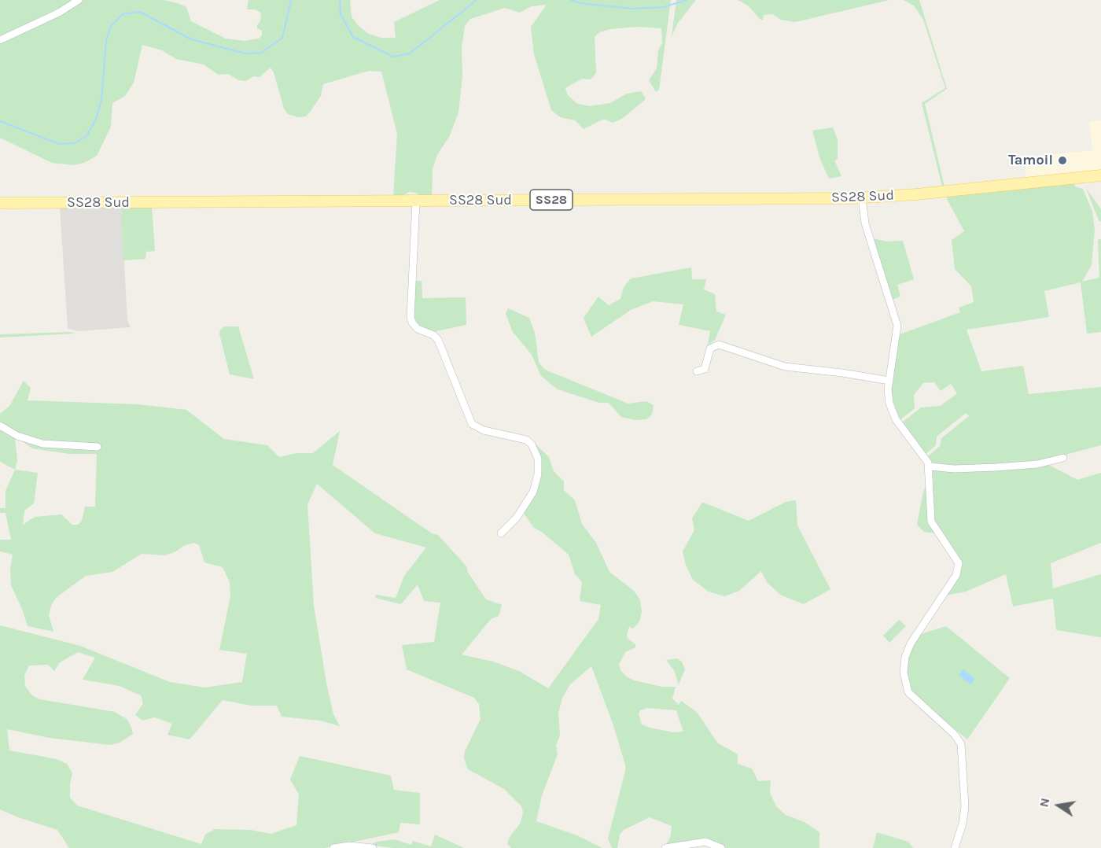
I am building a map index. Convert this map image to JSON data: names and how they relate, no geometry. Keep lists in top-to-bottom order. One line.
{"streets":{"main road":["SS28 Sud","SS28"]},"places":["Tamoil"],"north":"left"}
